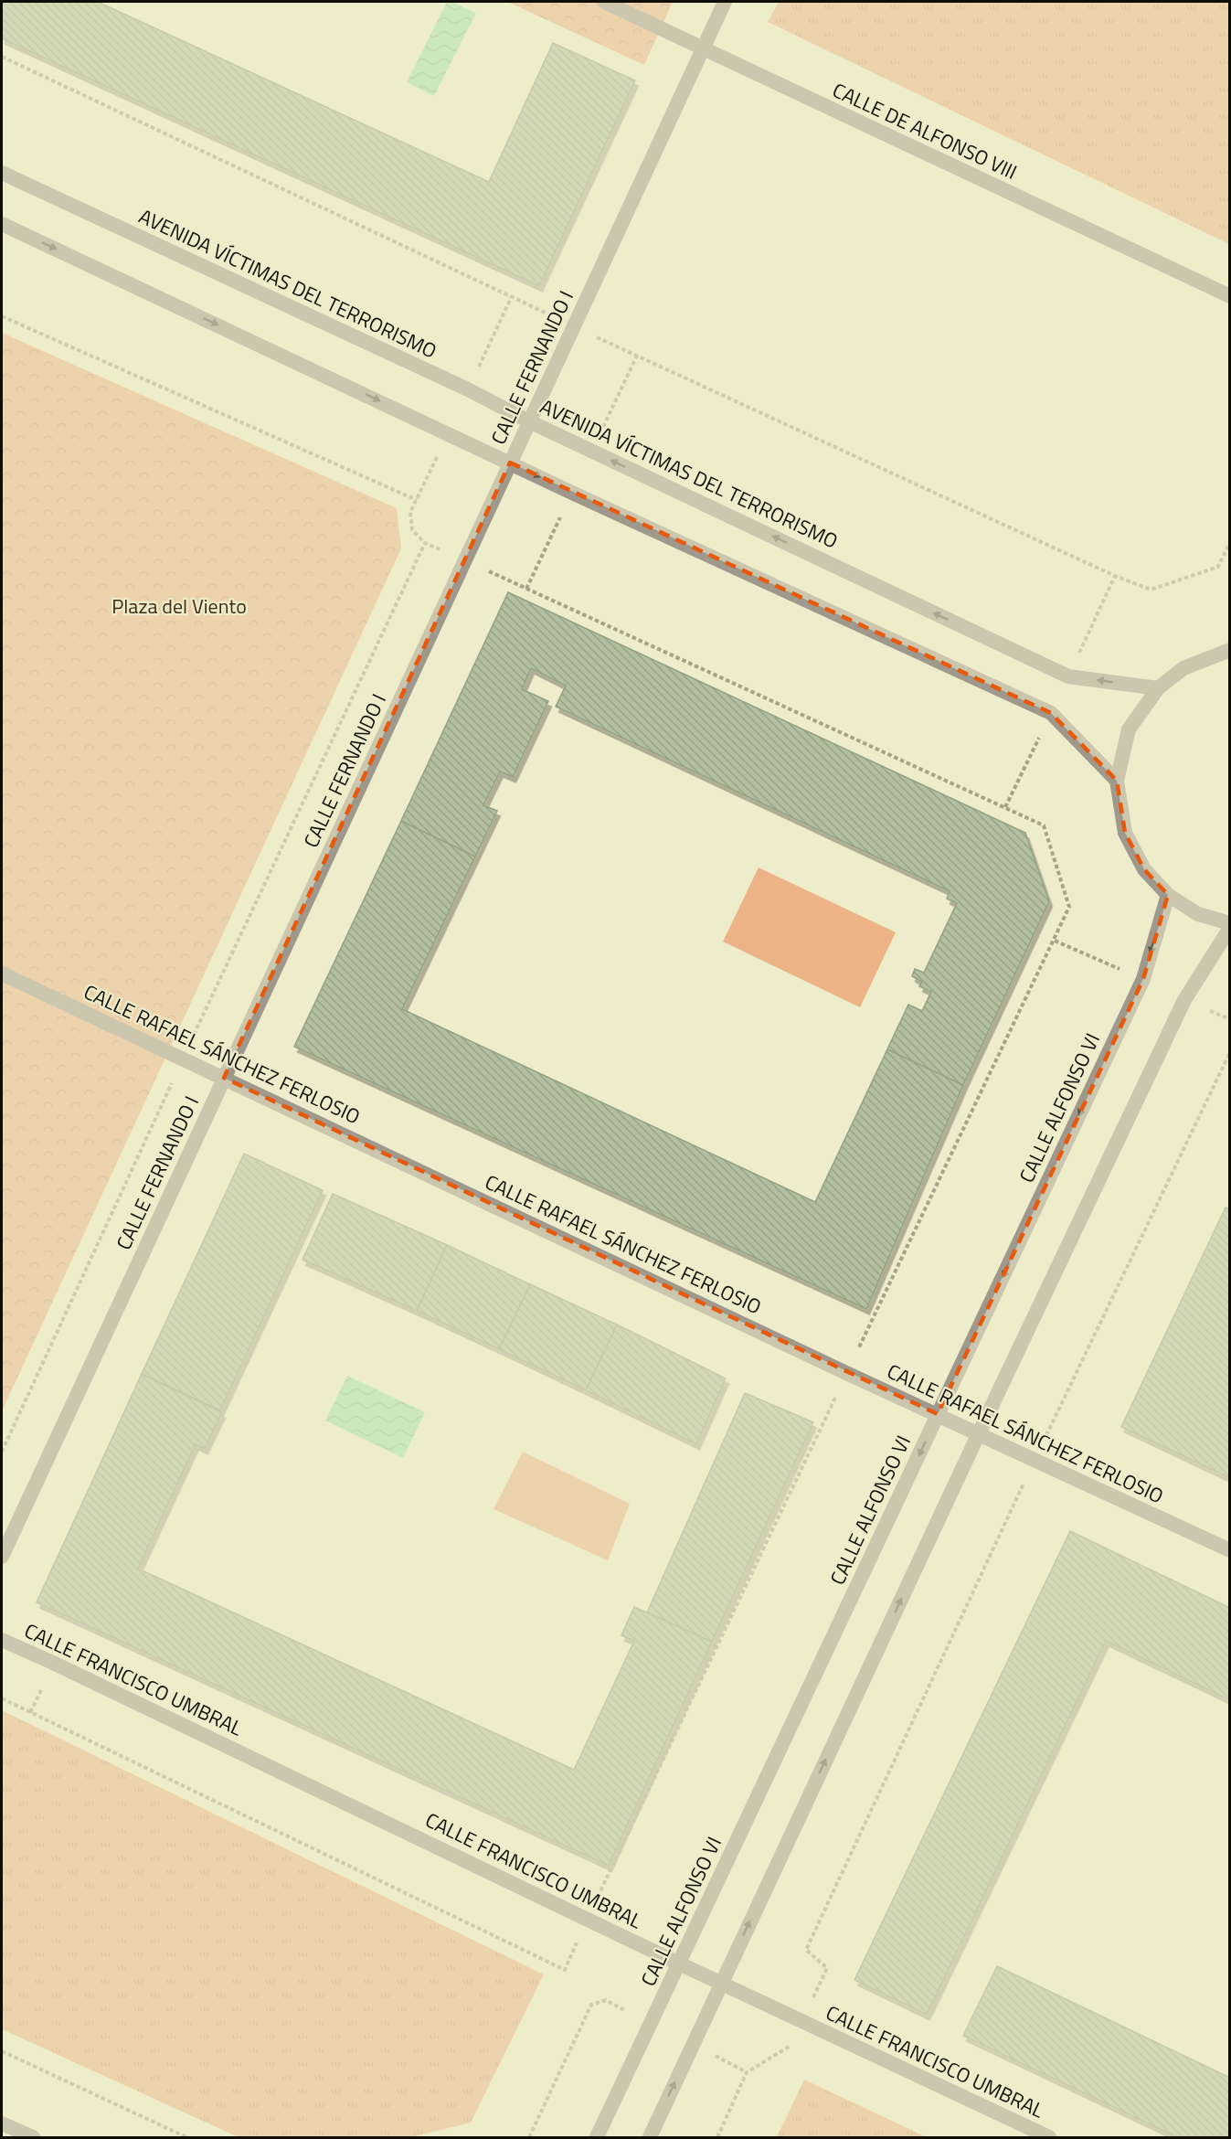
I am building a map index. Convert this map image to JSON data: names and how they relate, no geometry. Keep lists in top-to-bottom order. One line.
{"streets":{"street":["CALLE DE ALFONSO VIII","AVENIDA VÍCTIMAS DEL TERRORISMO","CALLE FERNANDO I","CALLE RAFAEL SÁNCHEZ FERLOSIO","CALLE ALFONSO VI","CALLE FRANCISCO UMBRAL"]},"crossings":[["CALLE DE ALFONSO VIII","CALLE FERNANDO I"],["AVENIDA VÍCTIMAS DEL TERRORISMO","CALLE FERNANDO I"],["CALLE FERNANDO I","CALLE RAFAEL SÁNCHEZ FERLOSIO"],["CALLE RAFAEL SÁNCHEZ FERLOSIO","CALLE ALFONSO VI"],["CALLE ALFONSO VI","CALLE FRANCISCO UMBRAL"]],"parks":["Plaza del Viento"]}
